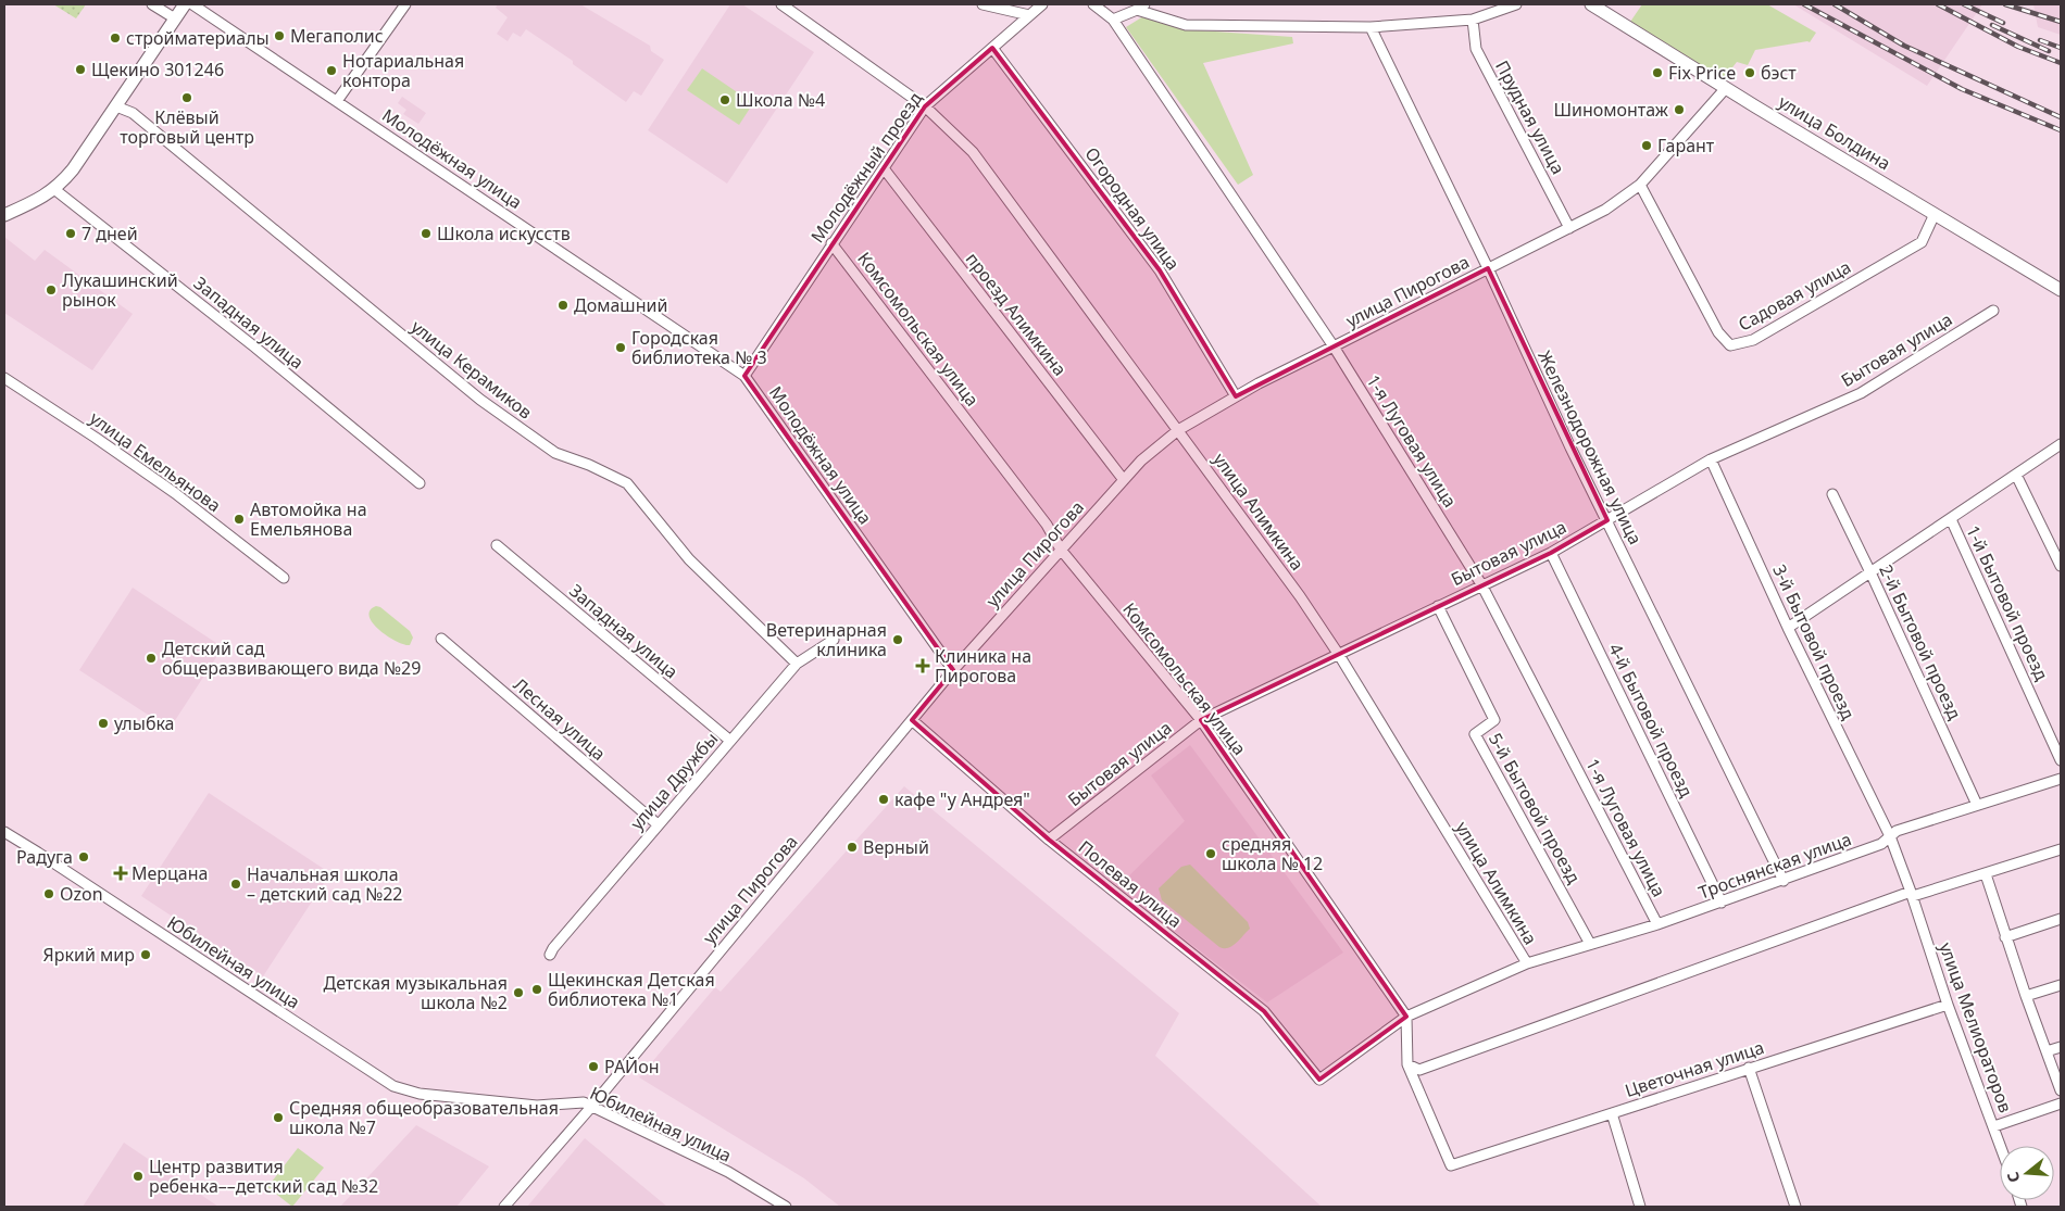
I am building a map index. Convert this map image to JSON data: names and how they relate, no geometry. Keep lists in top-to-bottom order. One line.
{"streets":{"main road":["улица Болдина"],"street":["Прудная улица","Молодёжная улица","Молодёжный проезд","Огородная улица","улица Пирогова","Садовая улица","проезд Алимкина","Западная улица","Комсомольская улица","Бытовая улица","улица Керамиков","1-я Луговая улица","Железнодорожная улица","улица Емельянова","улица Алимкина","1-й Бытовой проезд","3-й Бытовой проезд","2-й Бытовой проезд","Лесная улица","4-й Бытовой проезд","улица Дружбы","5-й Бытовой проезд","Троснянская улица","Полевая улица","Юбилейная улица","улица Мелиораторов","Цветочная улица"]},"crossings":[["Прудная улица","улица Пирогова"],["улица Болдина","улица Пирогова"],["улица Болдина","Садовая улица"],["Молодёжная улица","Молодёжный проезд"],["Молодёжная улица","улица Пирогова"],["Молодёжный проезд","Огородная улица"],["Молодёжный проезд","проезд Алимкина"],["Молодёжный проезд","Комсомольская улица"],["Молодёжный проезд","улица Алимкина"],["Огородная улица","улица Пирогова"],["улица Пирогова","Садовая улица"],["улица Пирогова","проезд Алимкина"],["улица Пирогова","Комсомольская улица"],["улица Пирогова","1-я Луговая улица"],["улица Пирогова","Железнодорожная улица"],["улица Пирогова","улица Алимкина"],["улица Пирогова","Полевая улица"],["улица Пирогова","Юбилейная улица"],["Западная улица","улица Дружбы"],["Комсомольская улица","Бытовая улица"],["Комсомольская улица","Троснянская улица"],["Бытовая улица","1-я Луговая улица"],["Бытовая улица","Железнодорожная улица"],["Бытовая улица","улица Алимкина"],["Бытовая улица","3-й Бытовой проезд"],["Бытовая улица","4-й Бытовой проезд"],["Бытовая улица","5-й Бытовой проезд"],["Бытовая улица","Полевая улица"],["улица Керамиков","улица Дружбы"],["1-я Луговая улица","Троснянская улица"],["Железнодорожная улица","Троснянская улица"],["улица Алимкина","Троснянская улица"],["3-й Бытовой проезд","Троснянская улица"],["3-й Бытовой проезд","улица Мелиораторов"],["2-й Бытовой проезд","Троснянская улица"],["Лесная улица","улица Дружбы"],["4-й Бытовой проезд","Троснянская улица"],["5-й Бытовой проезд","Троснянская улица"],["Троснянская улица","Полевая улица"],["улица Мелиораторов","Цветочная улица"]],"places":{"other":["Мегаполис","стройматериалы","Щекино 301246","Нотариальная контора","Fix Price","бэст","Клёвый торговый центр","Школа №4","Шиномонтаж","Гарант","7 дней","Школа искусств","Лукашинский рынок","Домашний","Городская библиотека № 3","Автомойка на Емельянова","Ветеринарная клиника","Детский сад общеразвивающего вида №29","улыбка","кафе \"у Андрея\"","Верный","средняя школа № 12","Радуга","Начальная школа – детский сад №22","Ozon","Яркий мир","Щекинская Детская библиотека №1","Детская музыкальная школа №2","РАЙон","Средняя общеобразовательная школа №7","Центр развития ребенка––детский сад №32"],"health":["Клиника на Пирогова","Мерцана"]},"north":"left"}
